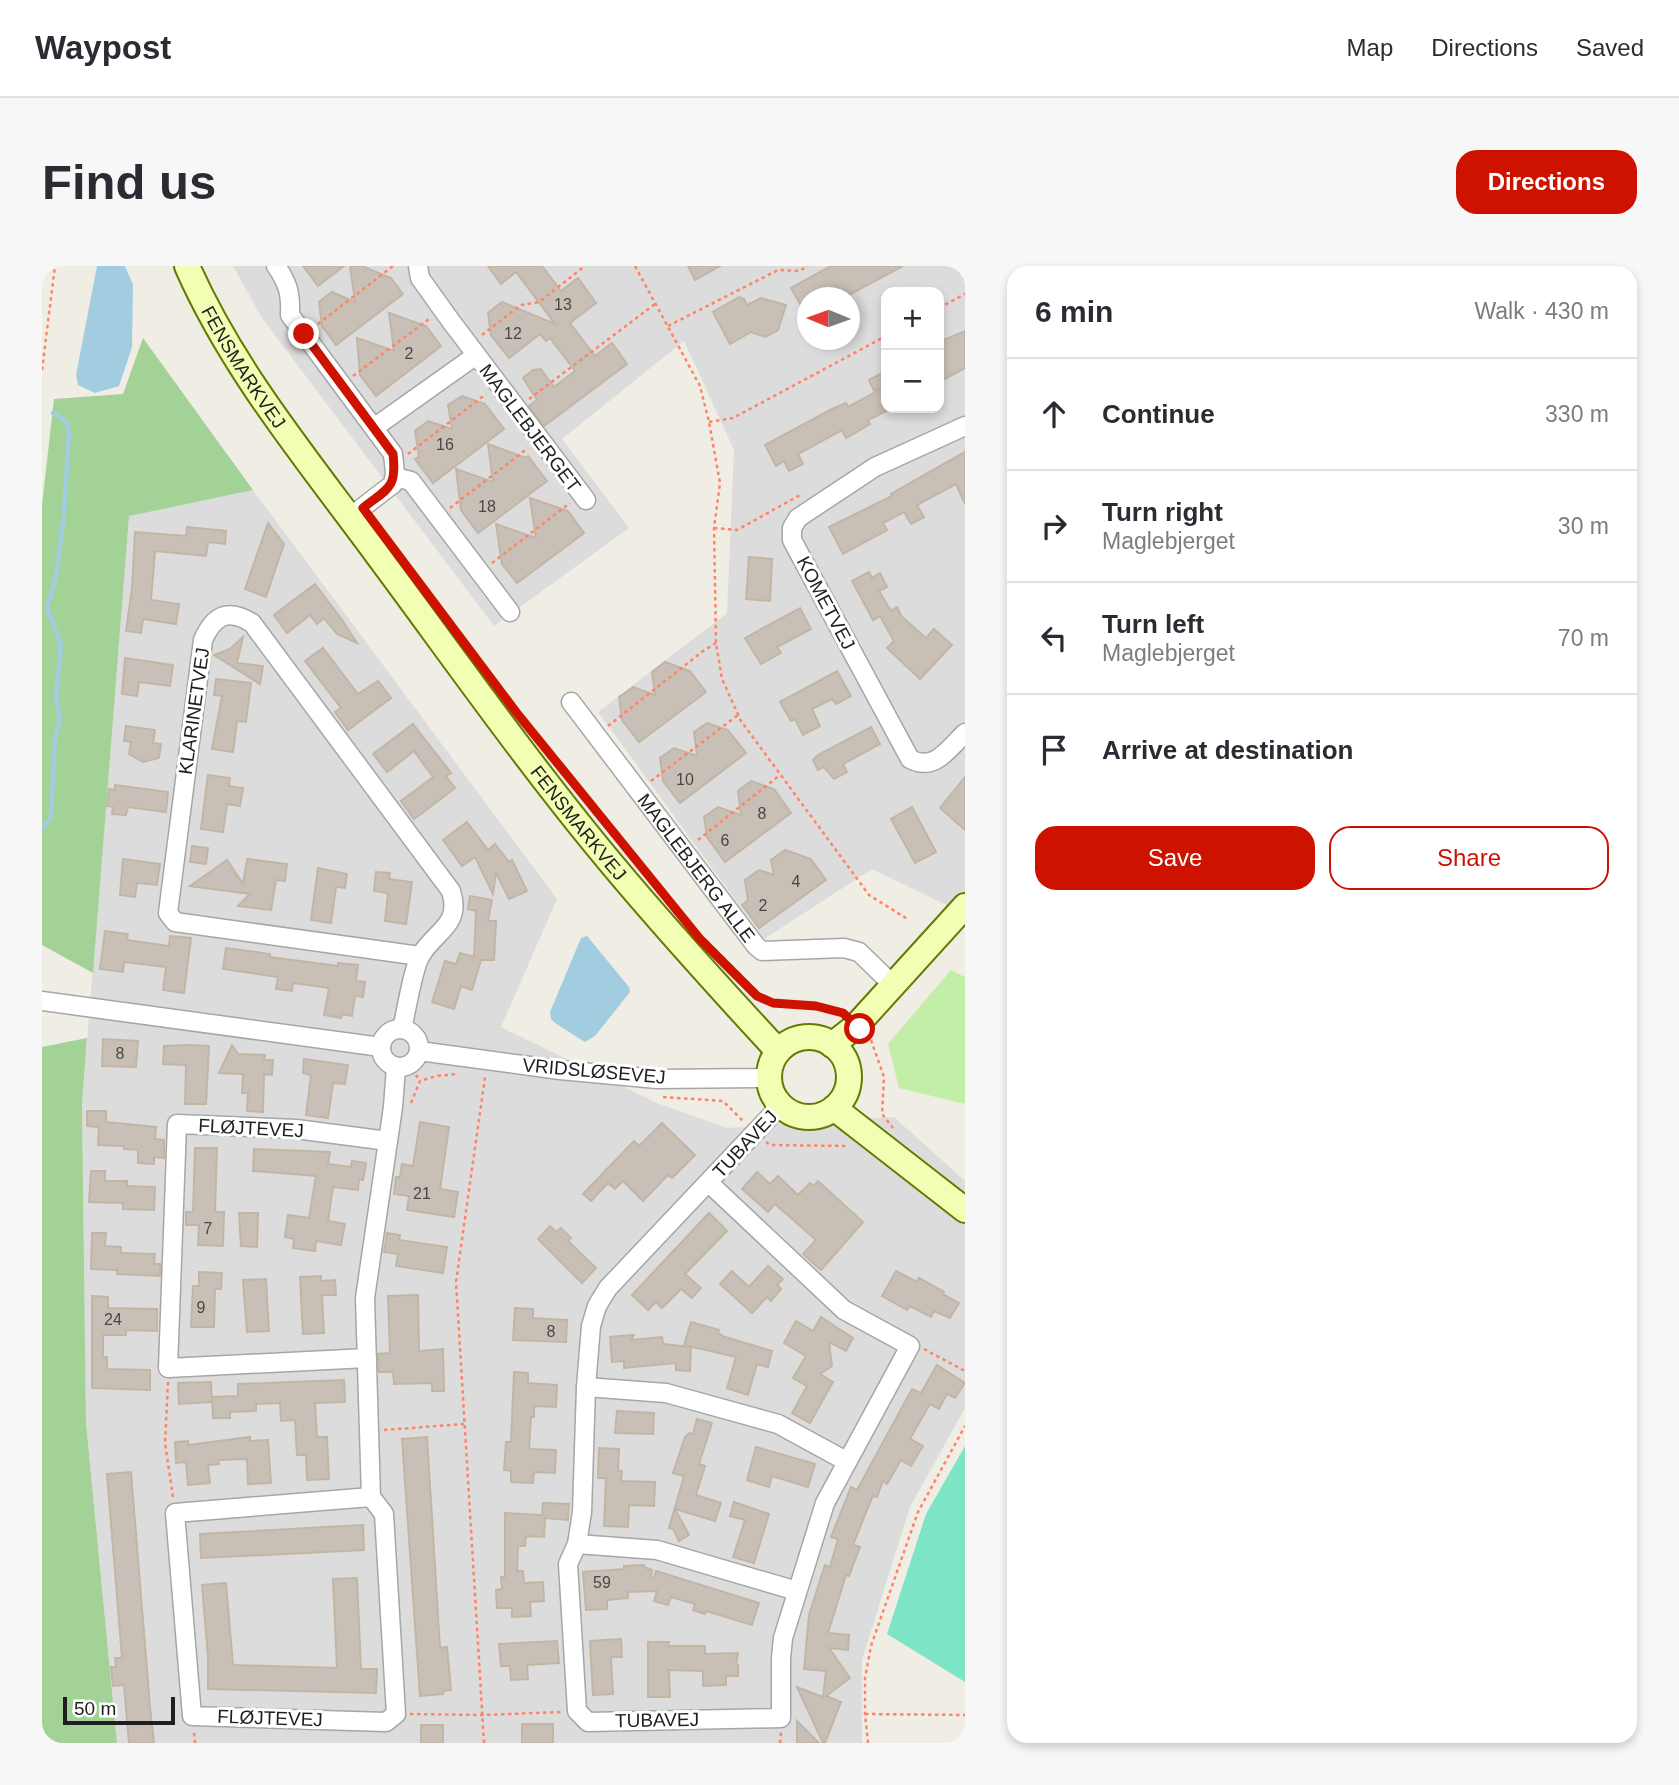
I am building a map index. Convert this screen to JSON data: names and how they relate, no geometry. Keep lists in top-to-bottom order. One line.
{"streets":{"street":["FENSMARKVEJ","MAGLEBJERGET","KOMETVEJ","KLARINETVEJ","MAGLEBJERG ALLE","VRIDSLØSEVEJ","FLØJTEVEJ","TUBAVEJ"]},"crossings":[["FENSMARKVEJ","VRIDSLØSEVEJ"],["FENSMARKVEJ","TUBAVEJ"],["KLARINETVEJ","VRIDSLØSEVEJ"],["VRIDSLØSEVEJ","TUBAVEJ"]],"house_numbers":["13","12","2","16","18","10","8","6","4","2","8","21","7","9","24","8","59"],"scale_bar":"50 m","north":"left","page":{"header":"Waypost","nav":["Map","Directions","Saved"],"buttons":["Directions",["Save","Share"]],"title":"Find us","heading":["6 min","Walk · 430 m"],"map_buttons":["+","−"],"list":[["Continue","330 m"],["Turn right","Maglebjerget","30 m"],["Turn left","Maglebjerget","70 m"],"Arrive at destination"],"scale":"50 m"}}
